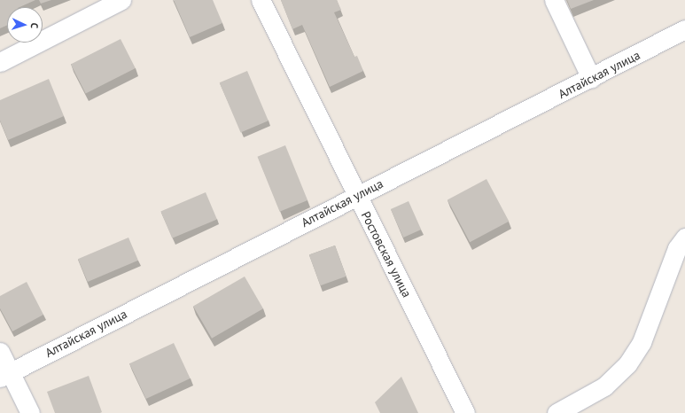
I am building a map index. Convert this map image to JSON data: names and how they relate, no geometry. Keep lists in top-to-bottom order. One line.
{"streets":{"street":["Алтайская улица","Ростовская улица"]},"crossings":[["Алтайская улица","Ростовская улица"]],"north":"right"}
